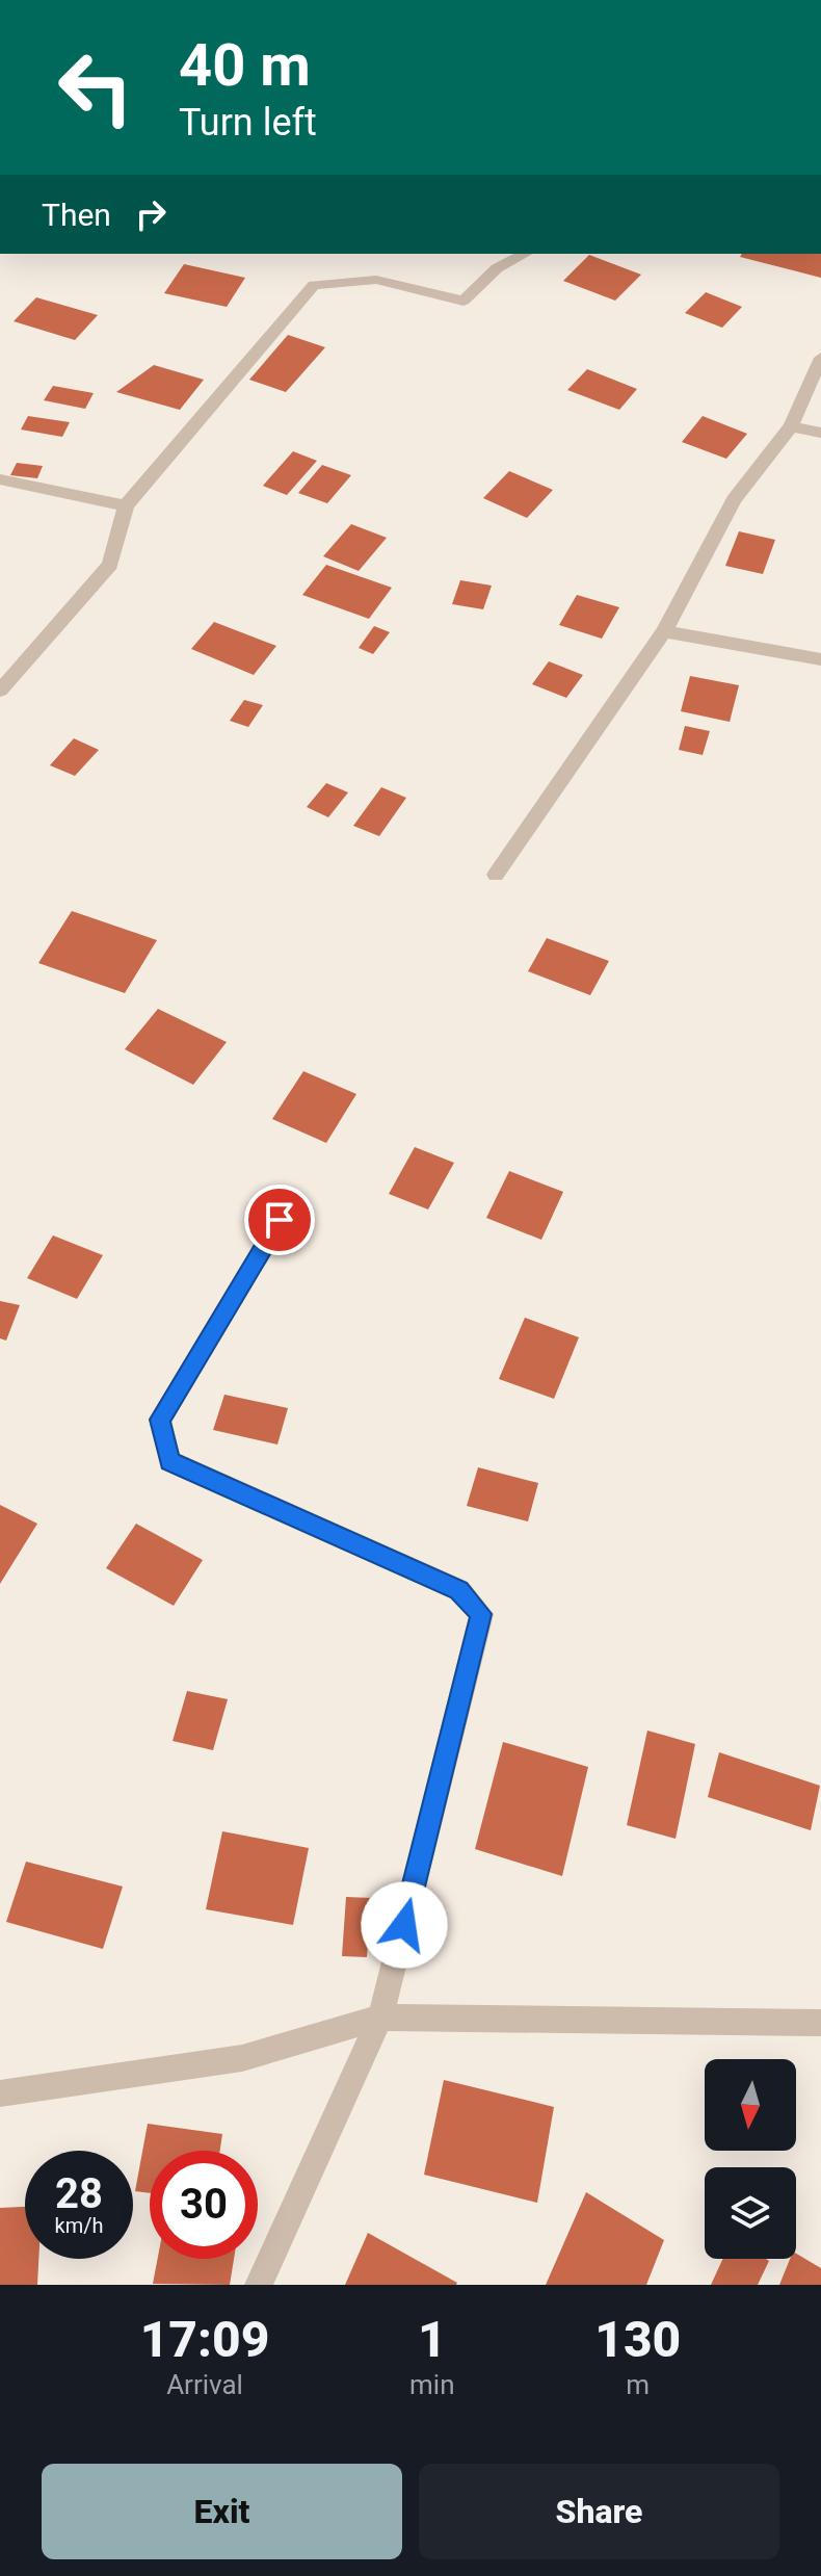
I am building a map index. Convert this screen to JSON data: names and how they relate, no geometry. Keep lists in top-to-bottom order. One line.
{"north":"bottom","page":{"turn":["40 m","Turn left"],"then":"Then","speed":"28 km/h","limit":"30","eta":["17:09","Arrival","1","min","130","m"],"buttons":["Exit","Share"]}}
